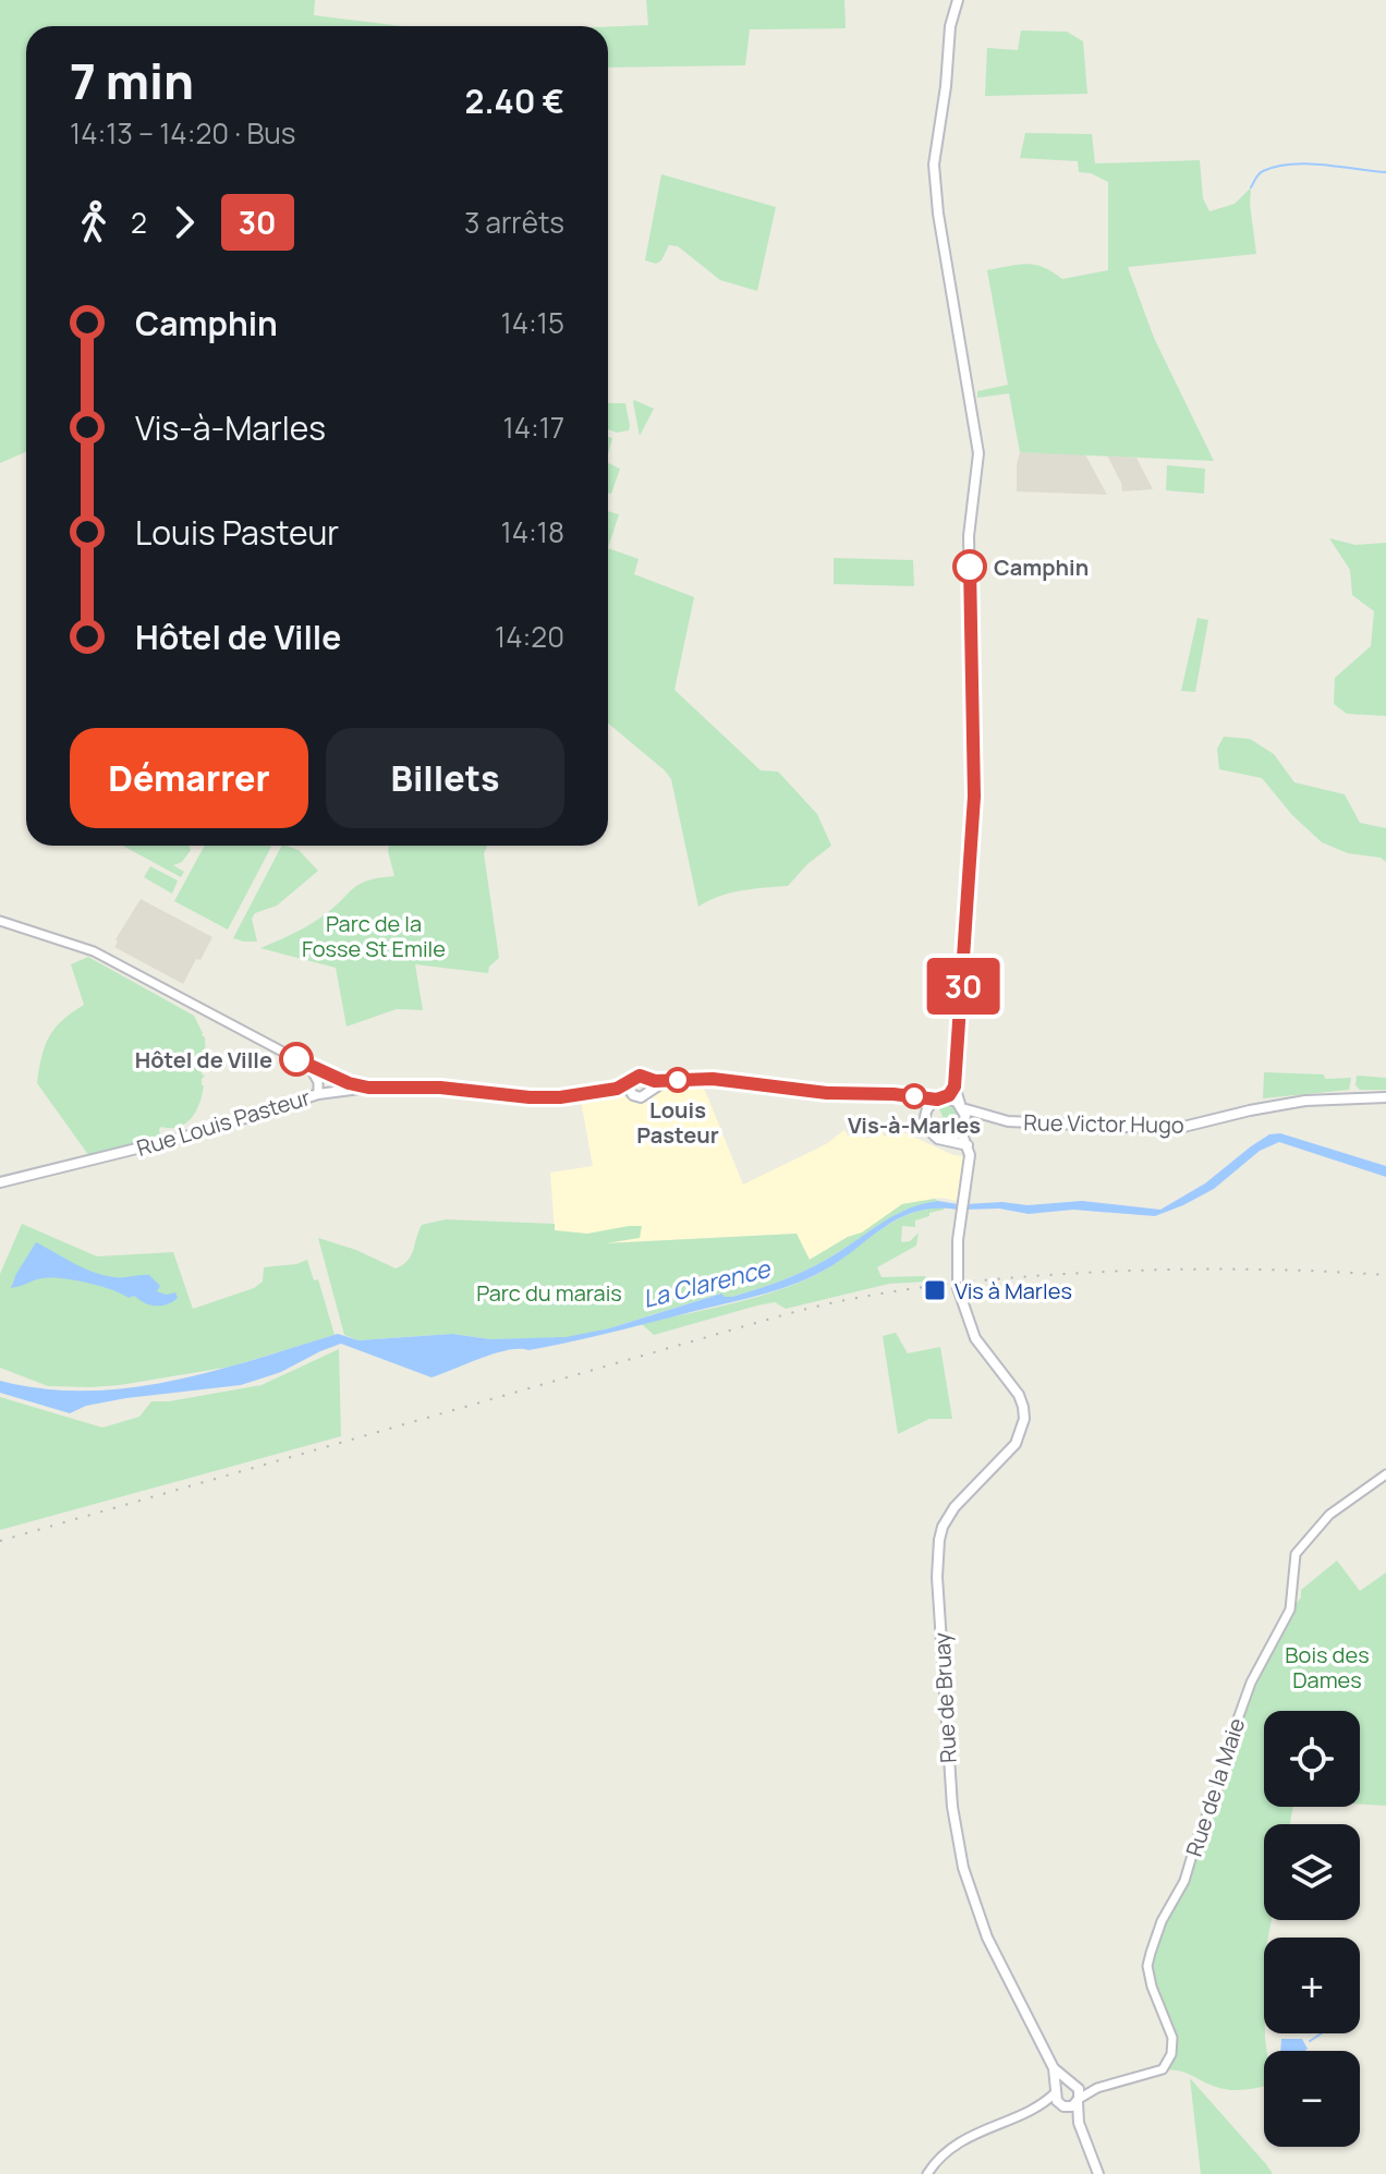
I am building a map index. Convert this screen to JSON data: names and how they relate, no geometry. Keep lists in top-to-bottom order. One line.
{"streets":{"main road":["Rue Louis Pasteur","Rue Victor Hugo","Rue de Bruay"],"street":["Rue de la Maie"]},"water":["La Clarence"],"parks":["Parc de la Fosse St Emile","Parc du marais","Bois des Dames"],"places":{"other":["Camphin","Hôtel de Ville","Louis Pasteur","Vis-à-Marles"],"transit":["Vis à Marles"]},"lines":["bus line 30"],"page":{"on_map":"30","heading":["7 min","14:13 – 14:20 · Bus","2.40 €"],"legs":["2","30","3 arrêts"],"list":[{"name":"Camphin","value":"14:15"},{"name":"Vis-à-Marles","value":"14:17"},{"name":"Louis Pasteur","value":"14:18"},{"name":"Hôtel de Ville","value":"14:20"}],"buttons":["Démarrer","Billets"],"map_buttons":["+","−"]}}
